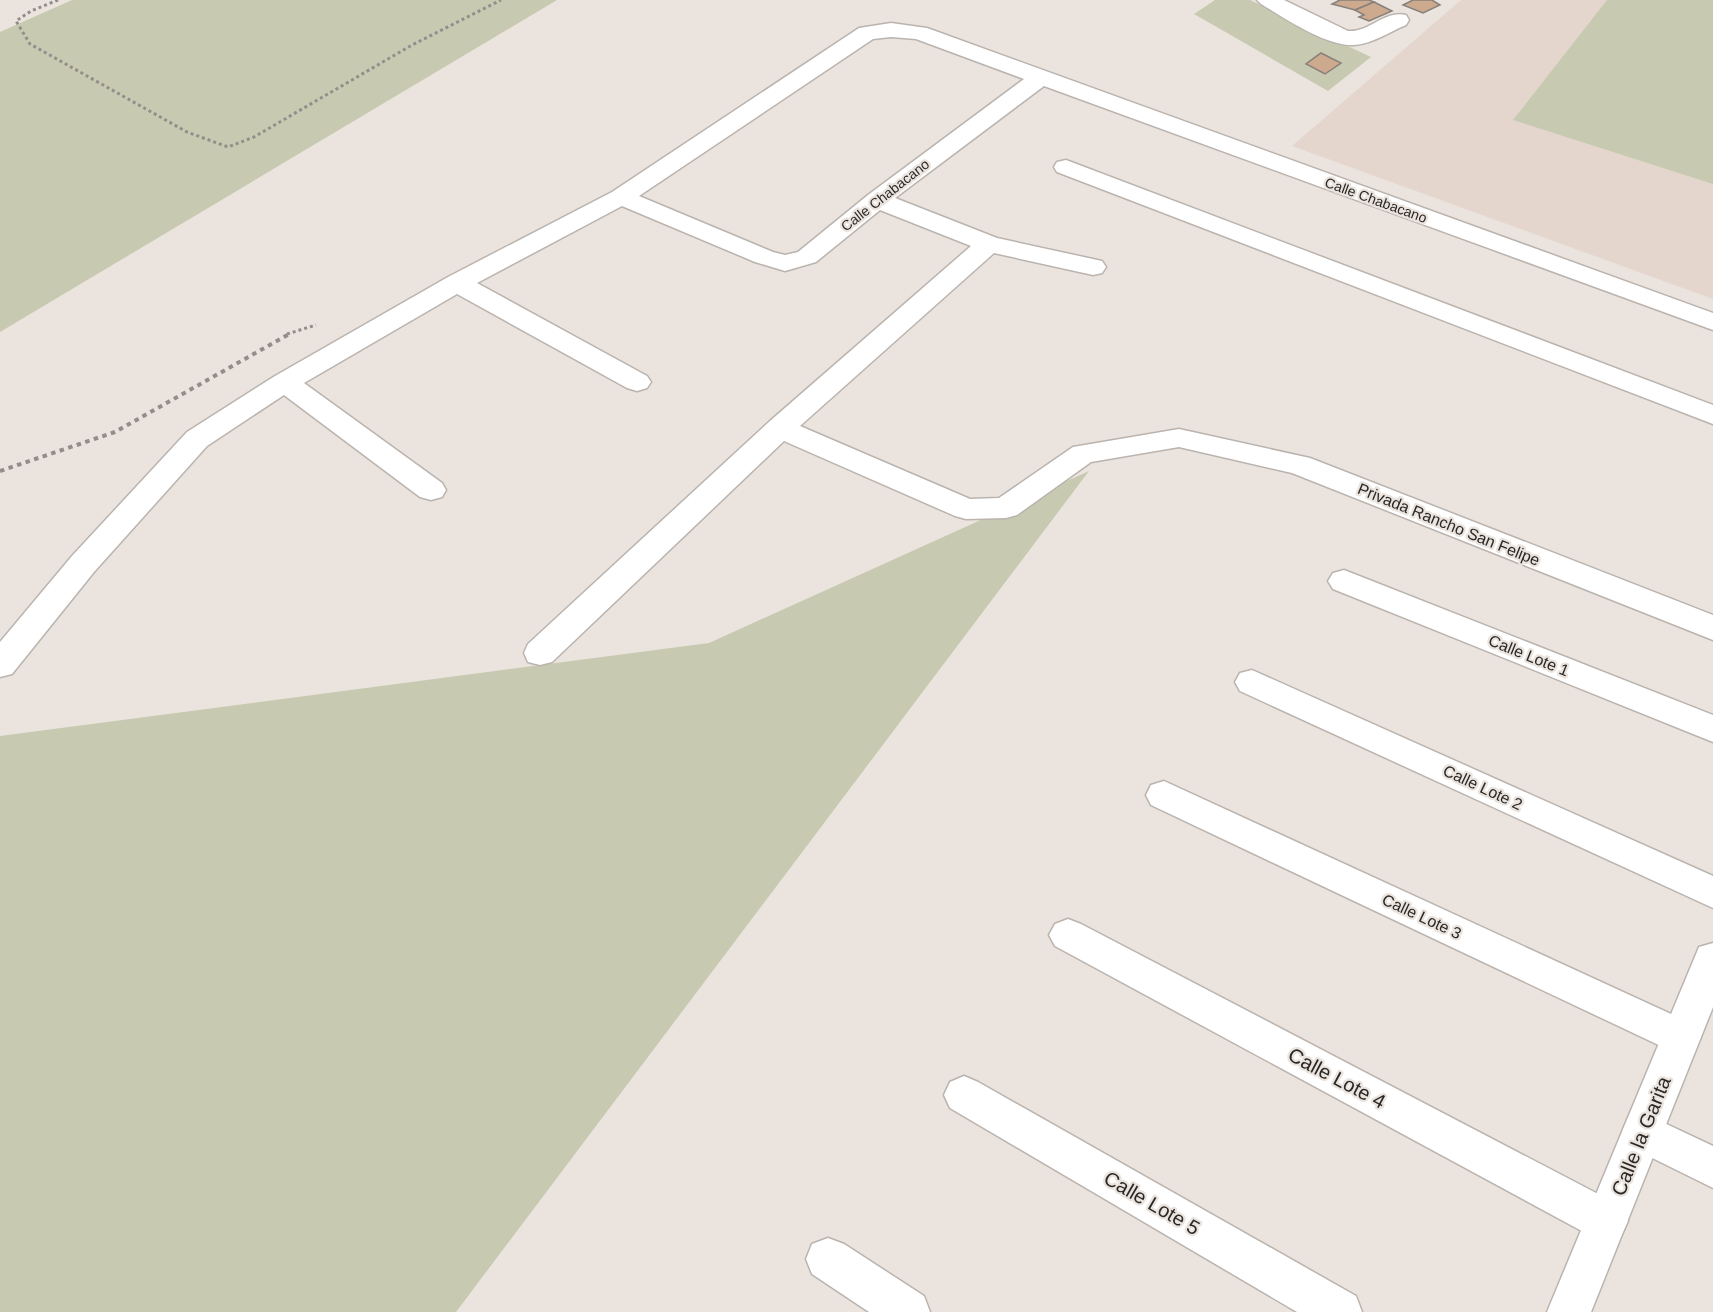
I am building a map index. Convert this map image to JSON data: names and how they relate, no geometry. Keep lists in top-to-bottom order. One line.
{"streets":{"street":["Calle Chabacano","Privada Rancho San Felipe","Calle Lote 1","Calle Lote 2","Calle Lote 3","Calle Lote 4","Calle la Garita","Calle Lote 5"]},"crossings":[["Calle Lote 3","Calle la Garita"],["Calle Lote 4","Calle la Garita"]]}
